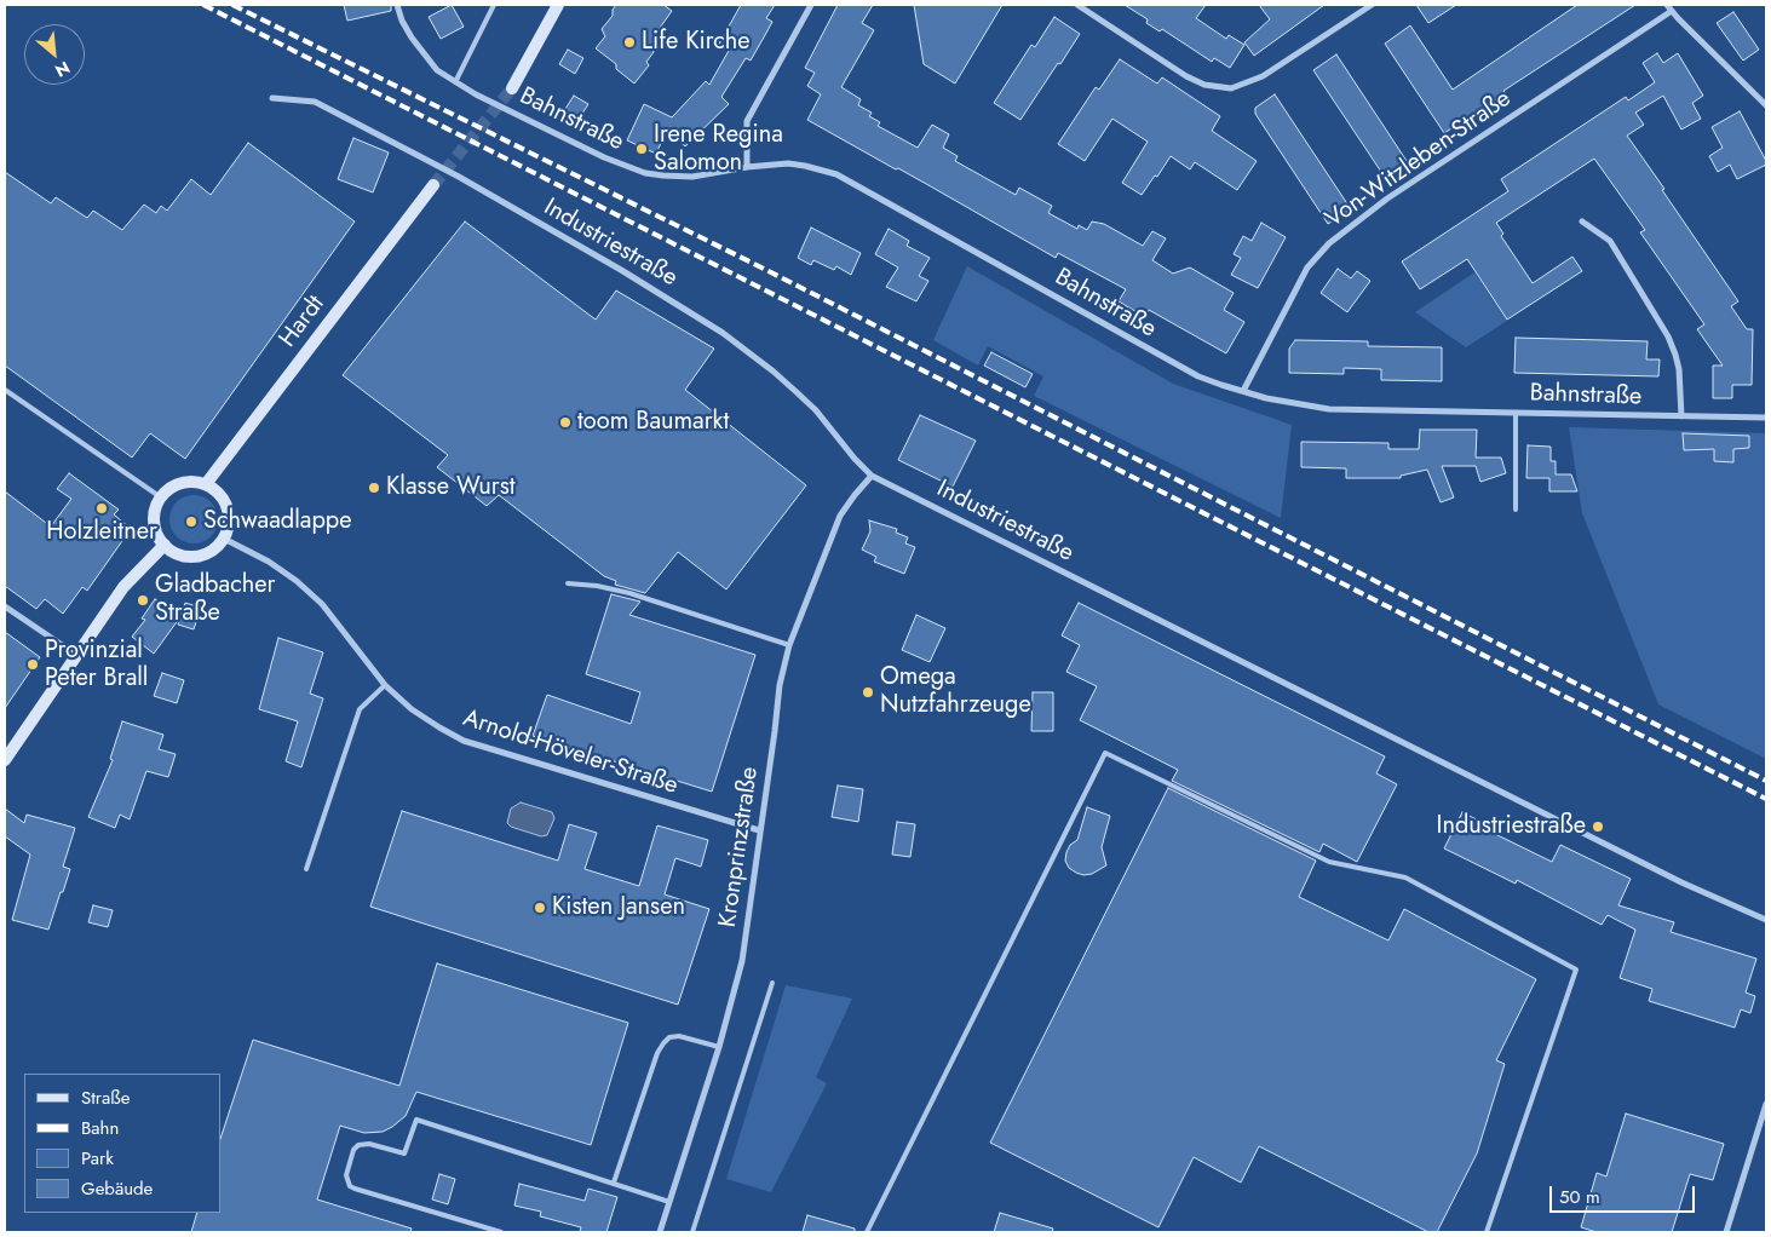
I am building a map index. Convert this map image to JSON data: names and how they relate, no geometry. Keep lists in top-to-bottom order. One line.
{"streets":{"main road":["Hardt"],"street":["Bahnstraße","Von-Witzleben-Straße","Industriestraße","Arnold-Höveler-Straße","Kronprinzstraße"]},"crossings":[["Bahnstraße","Von-Witzleben-Straße"],["Industriestraße","Kronprinzstraße"],["Hardt","Arnold-Höveler-Straße"],["Arnold-Höveler-Straße","Kronprinzstraße"]],"places":["Life Kirche","Irene Regina Salomon","toom Baumarkt","Klasse Wurst","Holzleitner","Schwaadlappe","Gladbacher Straße","Provinzial Peter Brall","Omega Nutzfahrzeuge","Industriestraße","Kisten Jansen"],"legend":["Straße","Bahn","Park","Gebäude"],"scale_bar":"50 m","north":"bottom right"}
